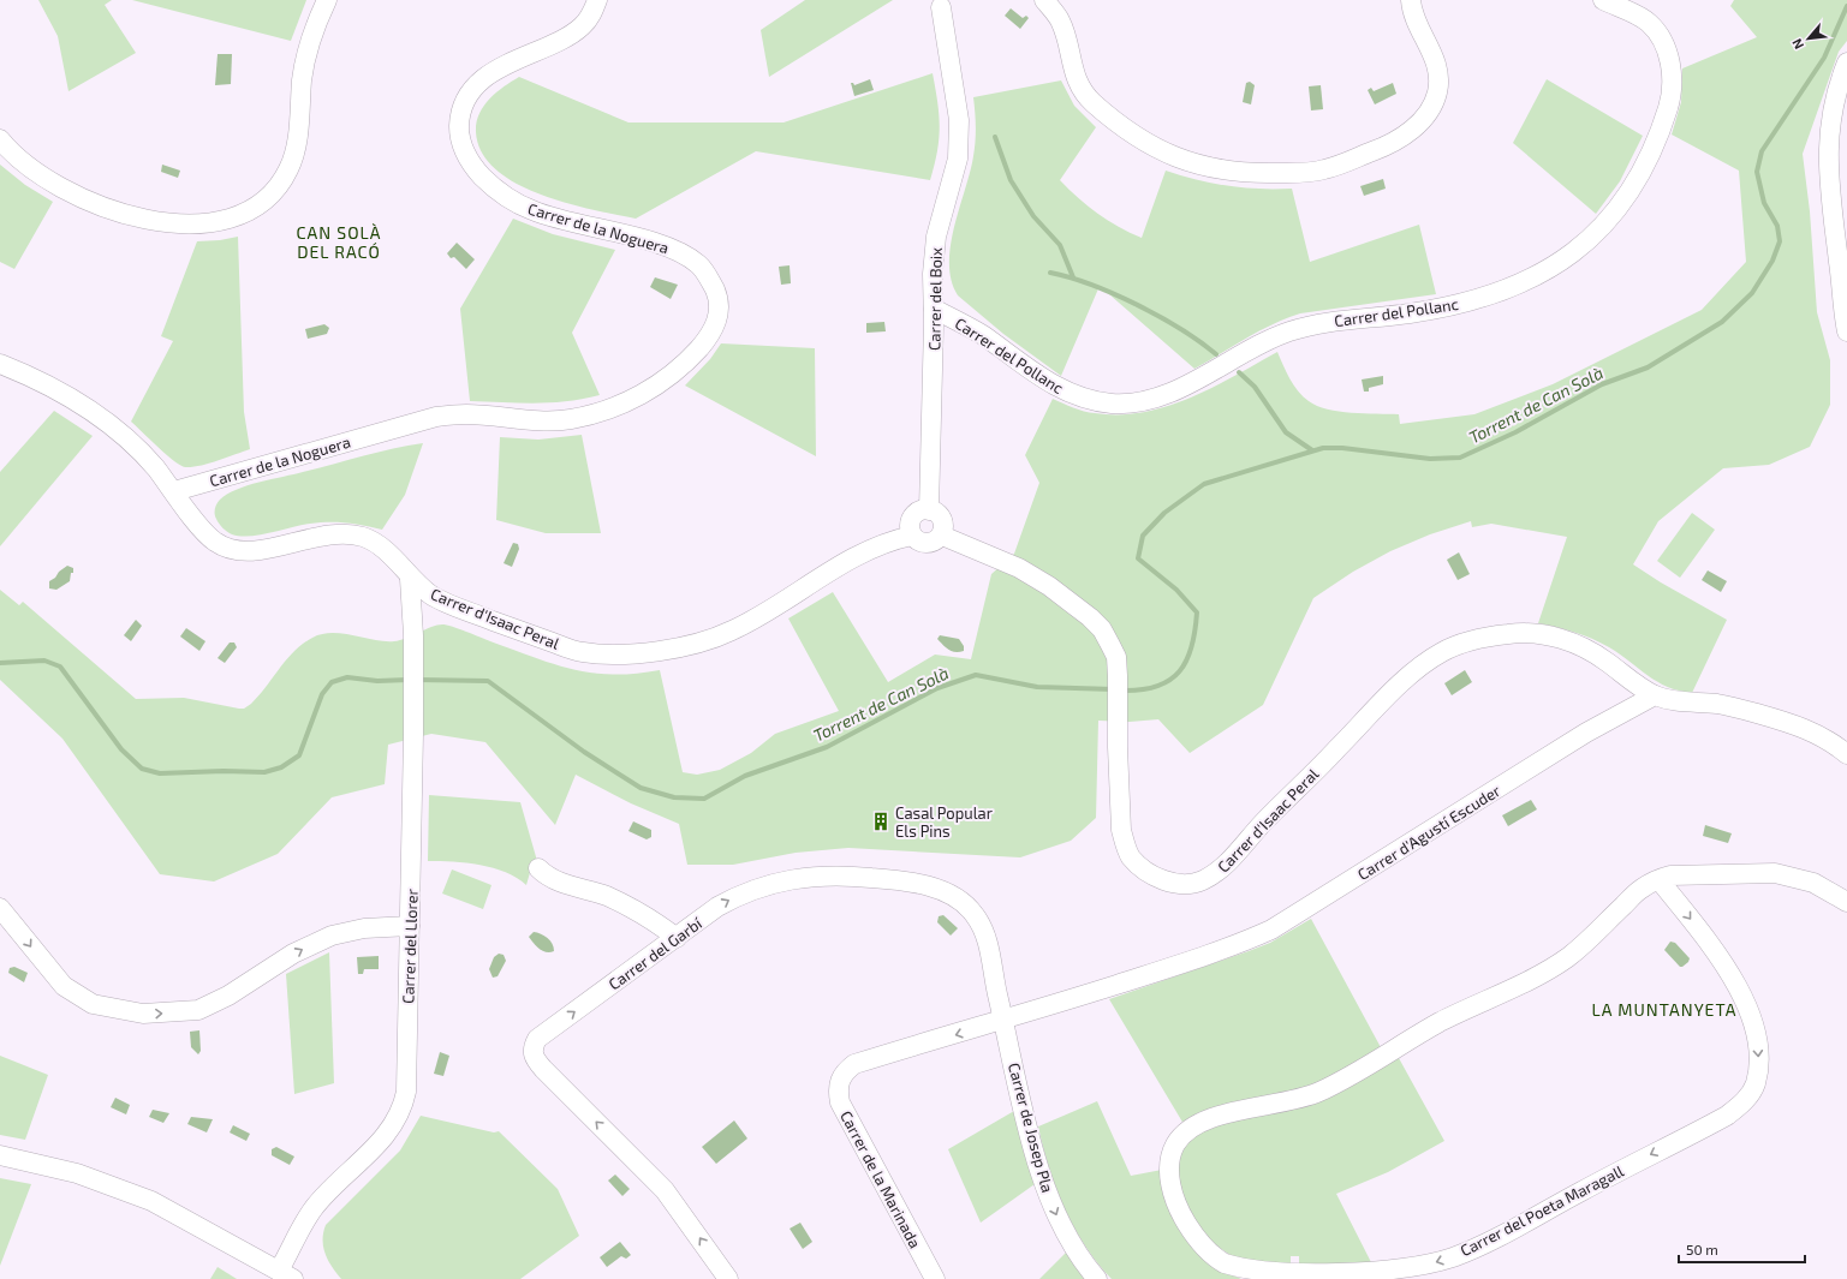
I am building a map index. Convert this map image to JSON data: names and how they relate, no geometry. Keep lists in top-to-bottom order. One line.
{"streets":{"street":["Carrer de la Noguera","Carrer del Boix","Carrer del Pollanc","Carrer d'Isaac Peral","Carrer d'Agustí Escuder","Carrer del Llorer","Carrer del Garbí","Carrer de Josep Pla","Carrer de la Marinada","Carrer del Poeta Maragall"]},"crossings":[["Carrer de la Noguera","Carrer d'Isaac Peral"],["Carrer del Boix","Carrer del Pollanc"],["Carrer del Boix","Carrer d'Isaac Peral"],["Carrer d'Isaac Peral","Carrer d'Agustí Escuder"],["Carrer d'Isaac Peral","Carrer del Llorer"],["Carrer d'Agustí Escuder","Carrer del Garbí"],["Carrer d'Agustí Escuder","Carrer de Josep Pla"],["Carrer d'Agustí Escuder","Carrer de la Marinada"],["Carrer del Garbí","Carrer de Josep Pla"],["Carrer del Garbí","Carrer de la Marinada"],["Carrer de Josep Pla","Carrer de la Marinada"]],"one_way":["Carrer de Josep Pla"],"districts":["CAN SOLÀ DEL RACÓ","LA MUNTANYETA"],"water":["Torrent de Can Solà"],"places":{"building":["Casal Popular Els Pins"]},"scale_bar":"50 m","north":"bottom left"}
